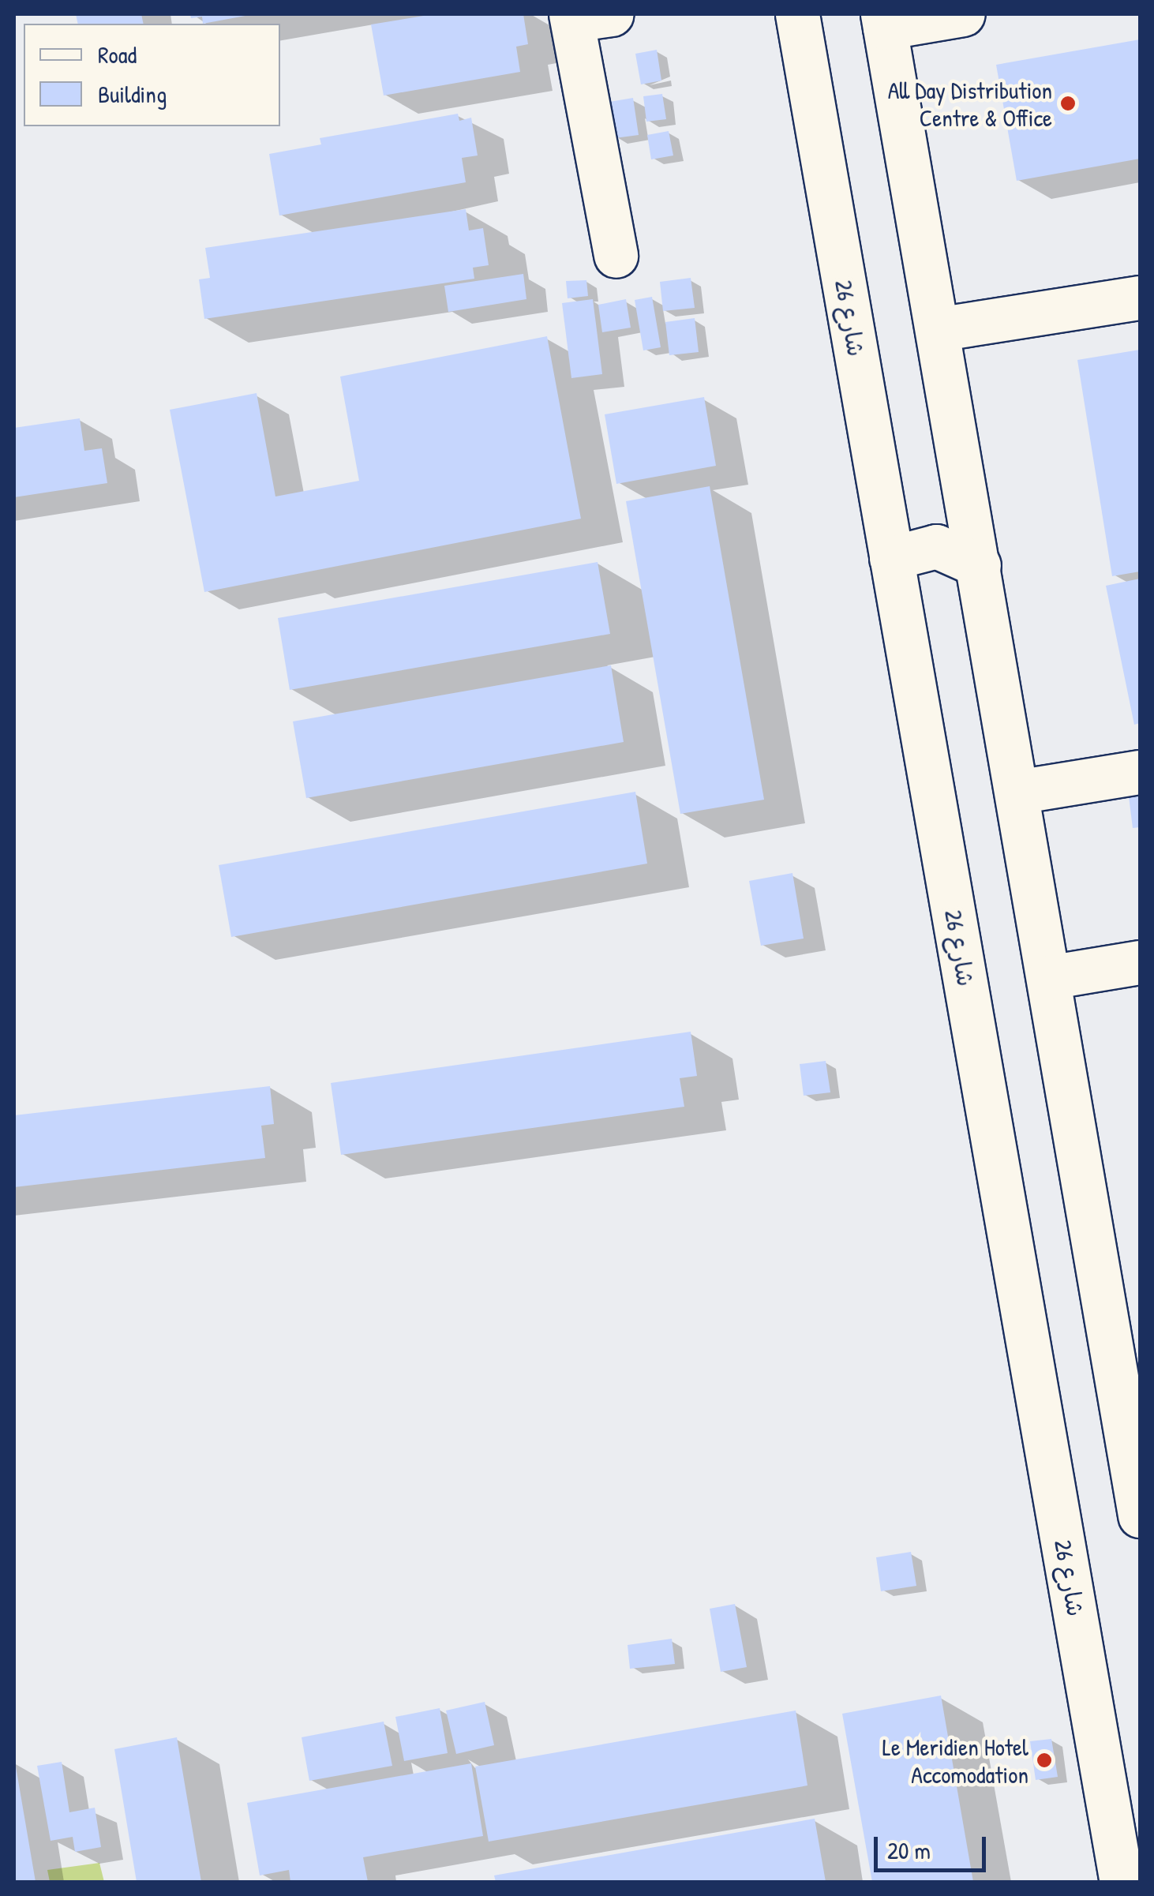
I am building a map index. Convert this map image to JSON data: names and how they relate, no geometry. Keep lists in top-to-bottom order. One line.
{"streets":{"street":["شارع 26"]},"places":["All Day Distribution Centre & Office","Le Meridien Hotel Accomodation"],"legend":["Road","Building"],"scale_bar":"20 m"}
